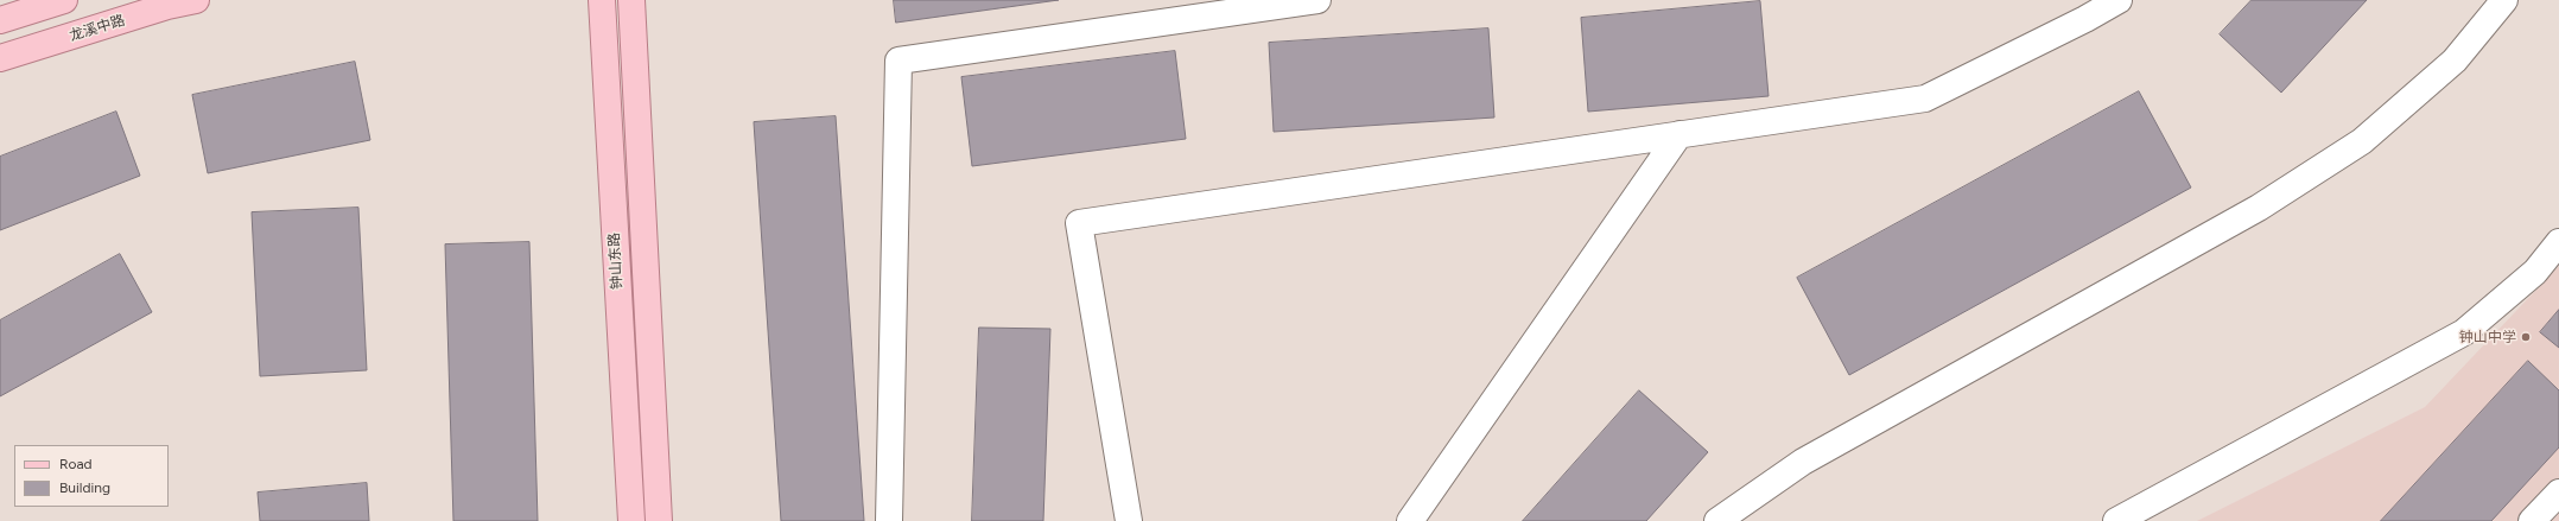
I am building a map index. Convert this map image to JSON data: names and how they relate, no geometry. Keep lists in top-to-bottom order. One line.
{"streets":{"main road":["龙溪中路","钟山东路"]},"places":["钟山中学"],"legend":["Road","Building"]}
